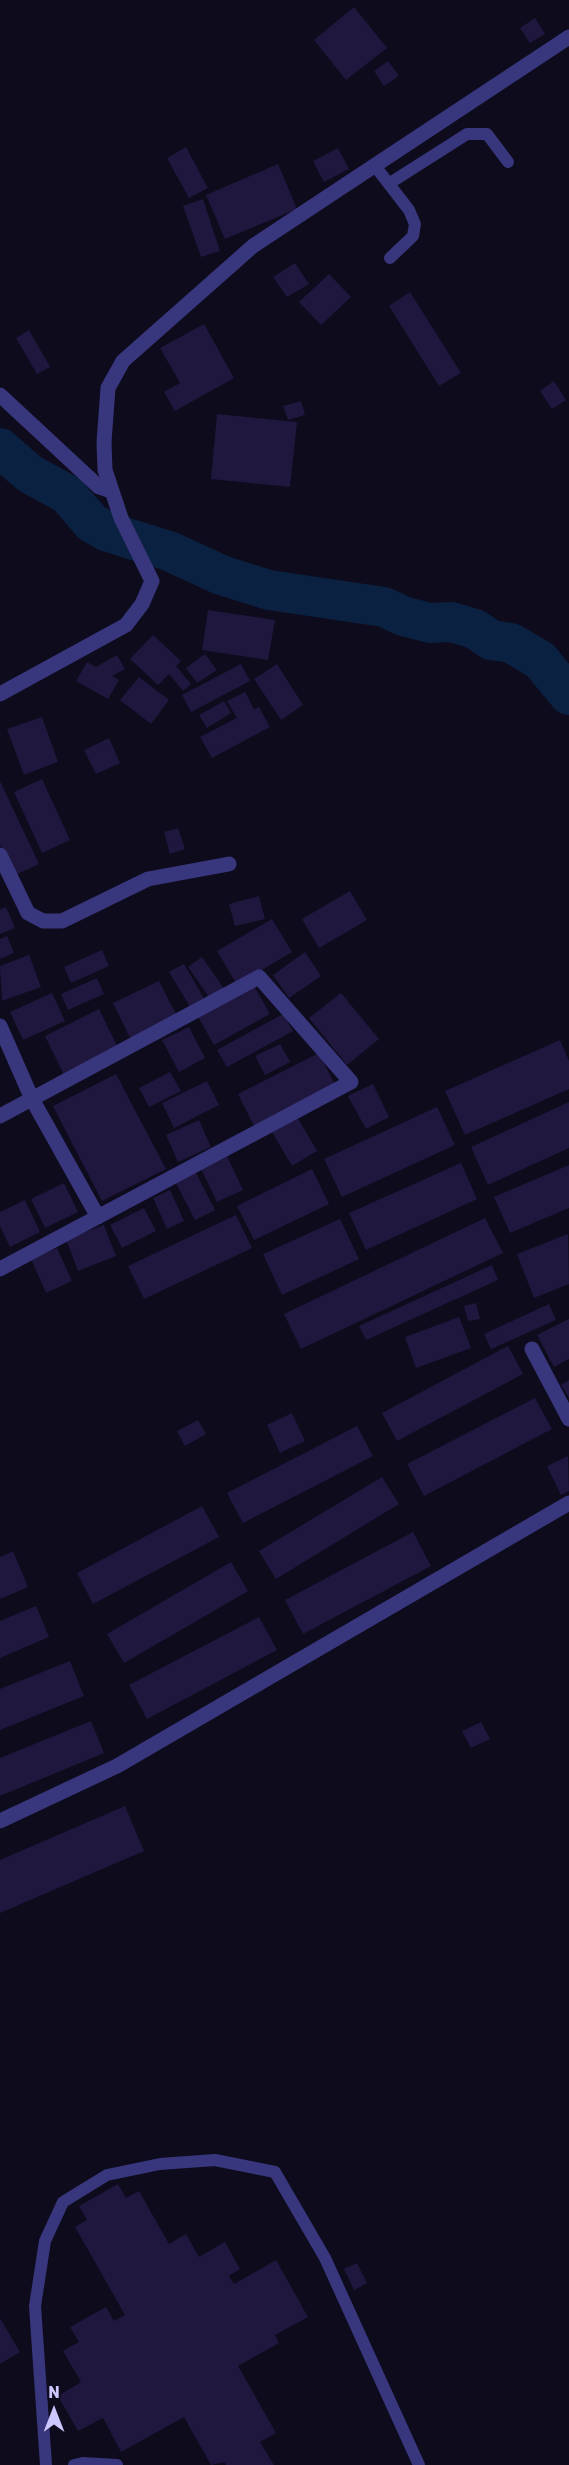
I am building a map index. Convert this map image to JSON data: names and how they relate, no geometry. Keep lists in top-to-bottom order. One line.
{"north":"top"}
